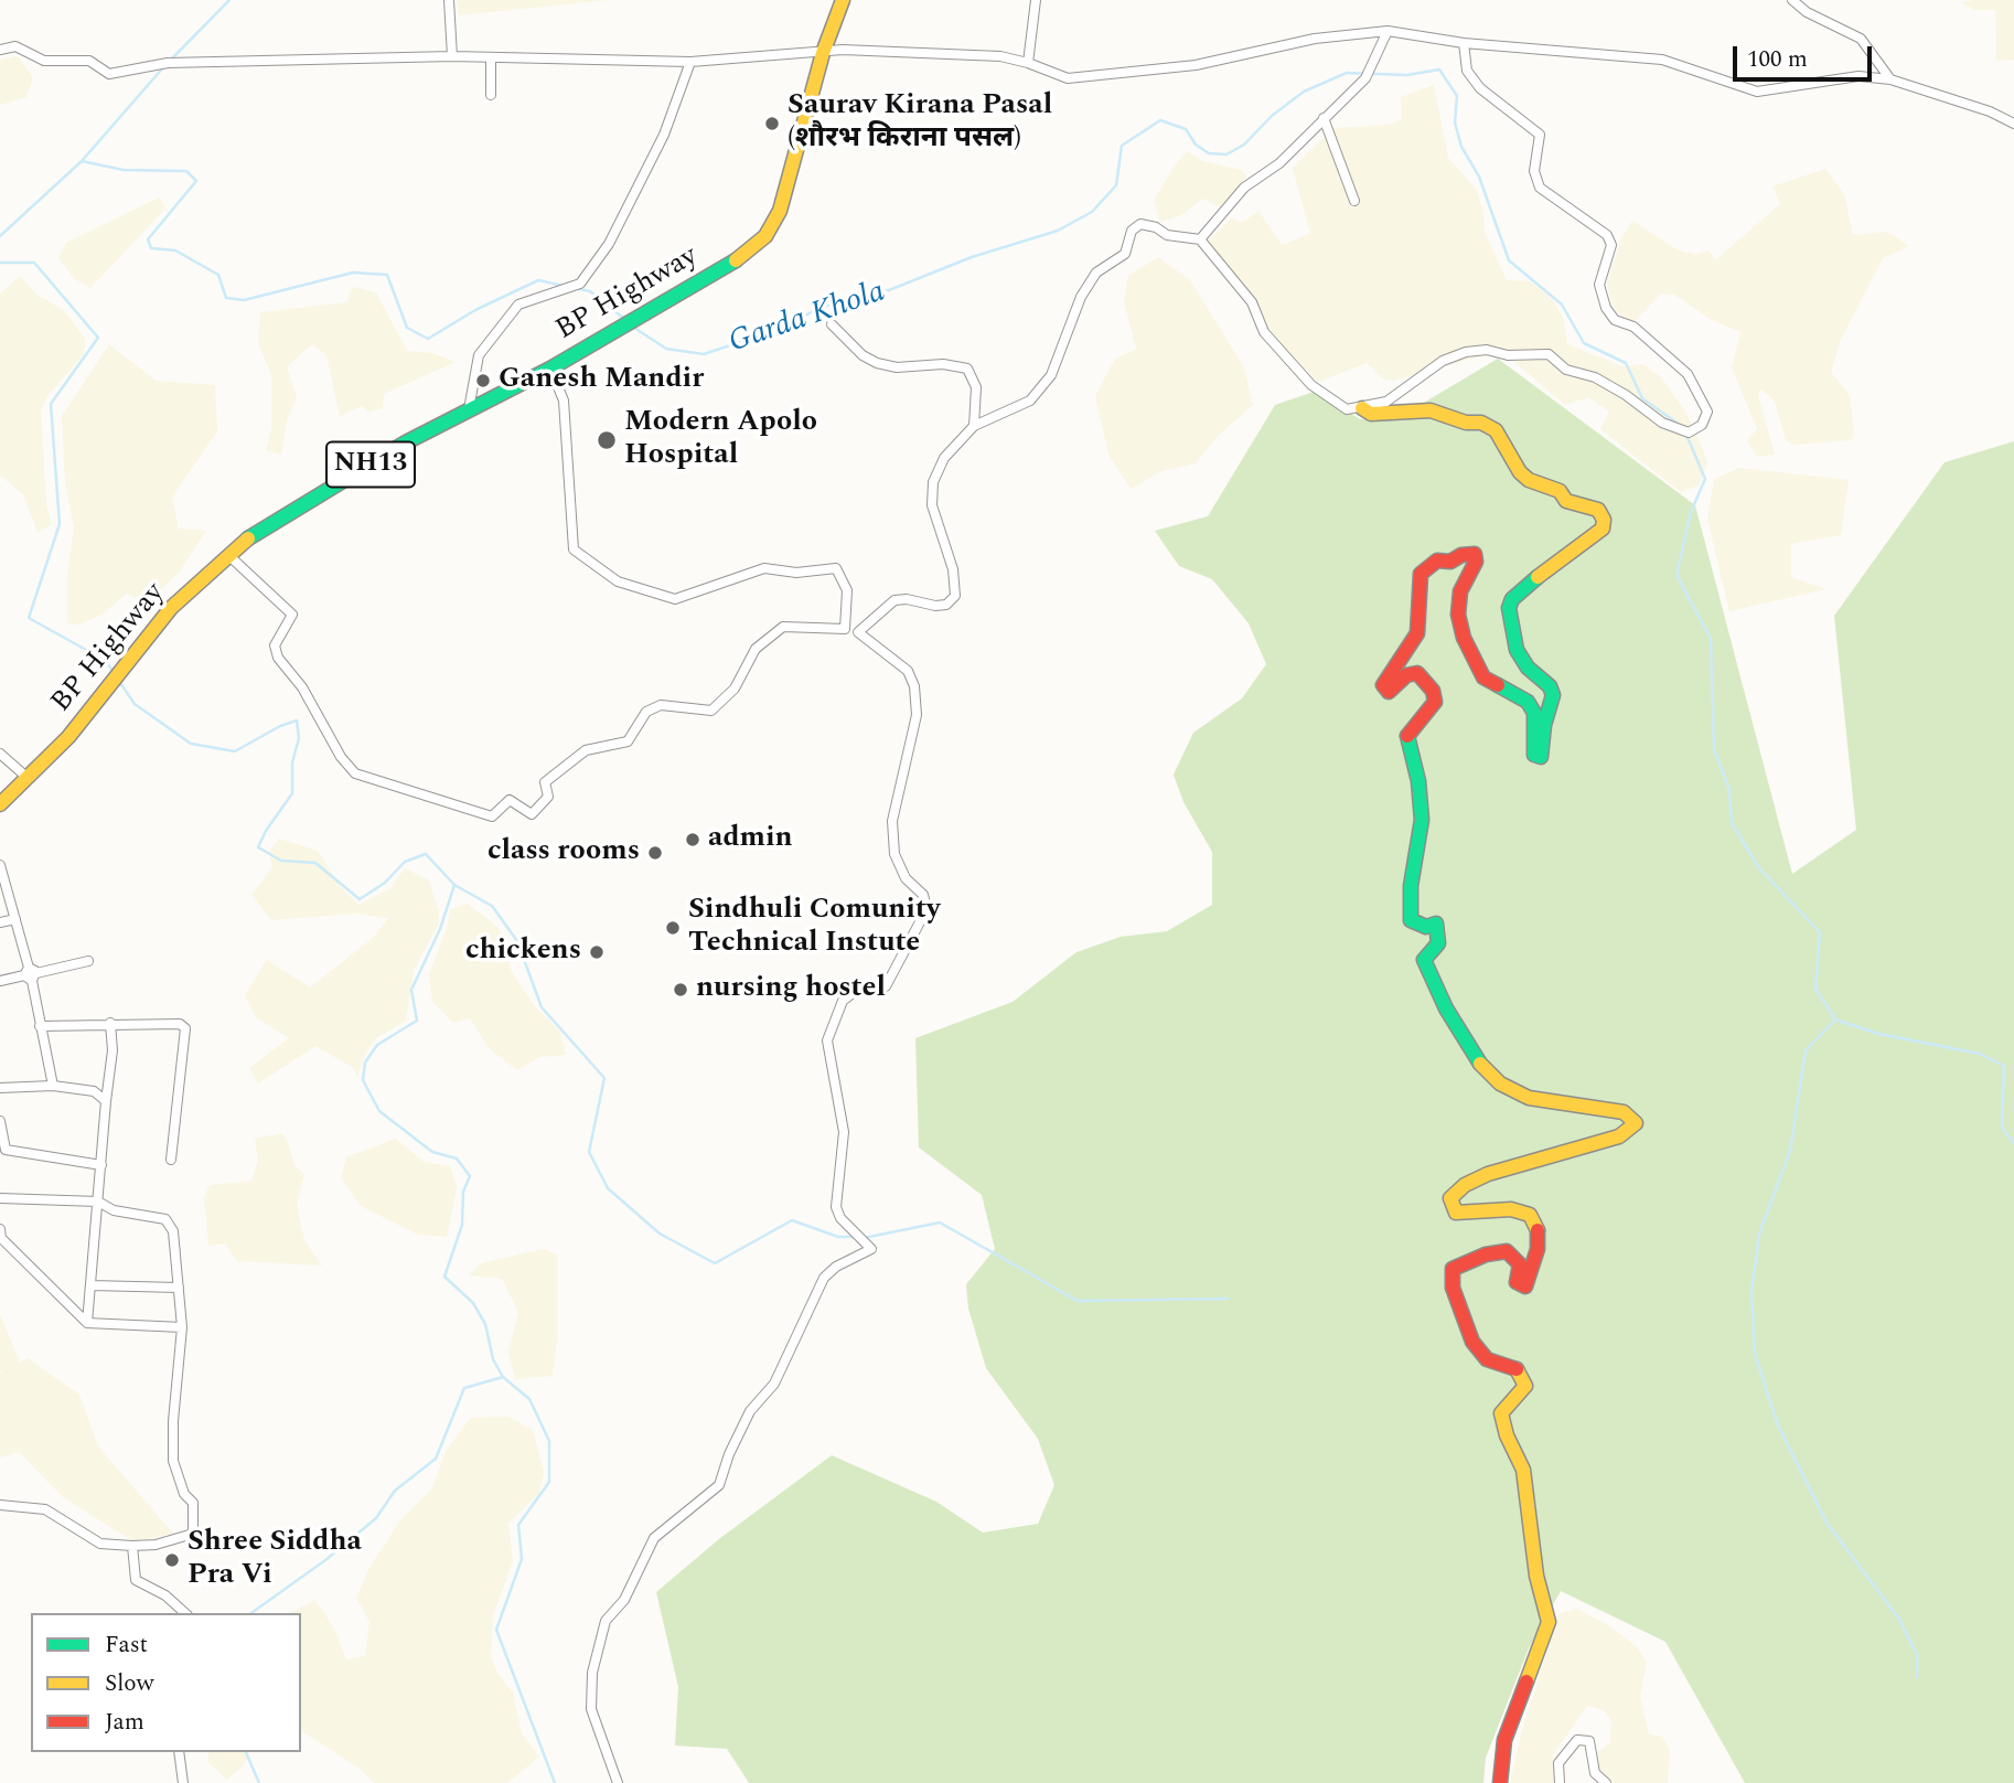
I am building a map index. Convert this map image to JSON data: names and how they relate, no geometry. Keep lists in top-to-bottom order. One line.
{"streets":{"main road":["BP Highway","NH13"]},"water":["Garda Khola"],"places":["Saurav Kirana Pasal (शौरभ किराना पसल)","Ganesh Mandir","Modern Apolo Hospital","admin","class rooms","Sindhuli Comunity Technical Instute","chickens","nursing hostel","Shree Siddha Pra Vi"],"legend":["Fast","Slow","Jam"],"scale_bar":"100 m"}
